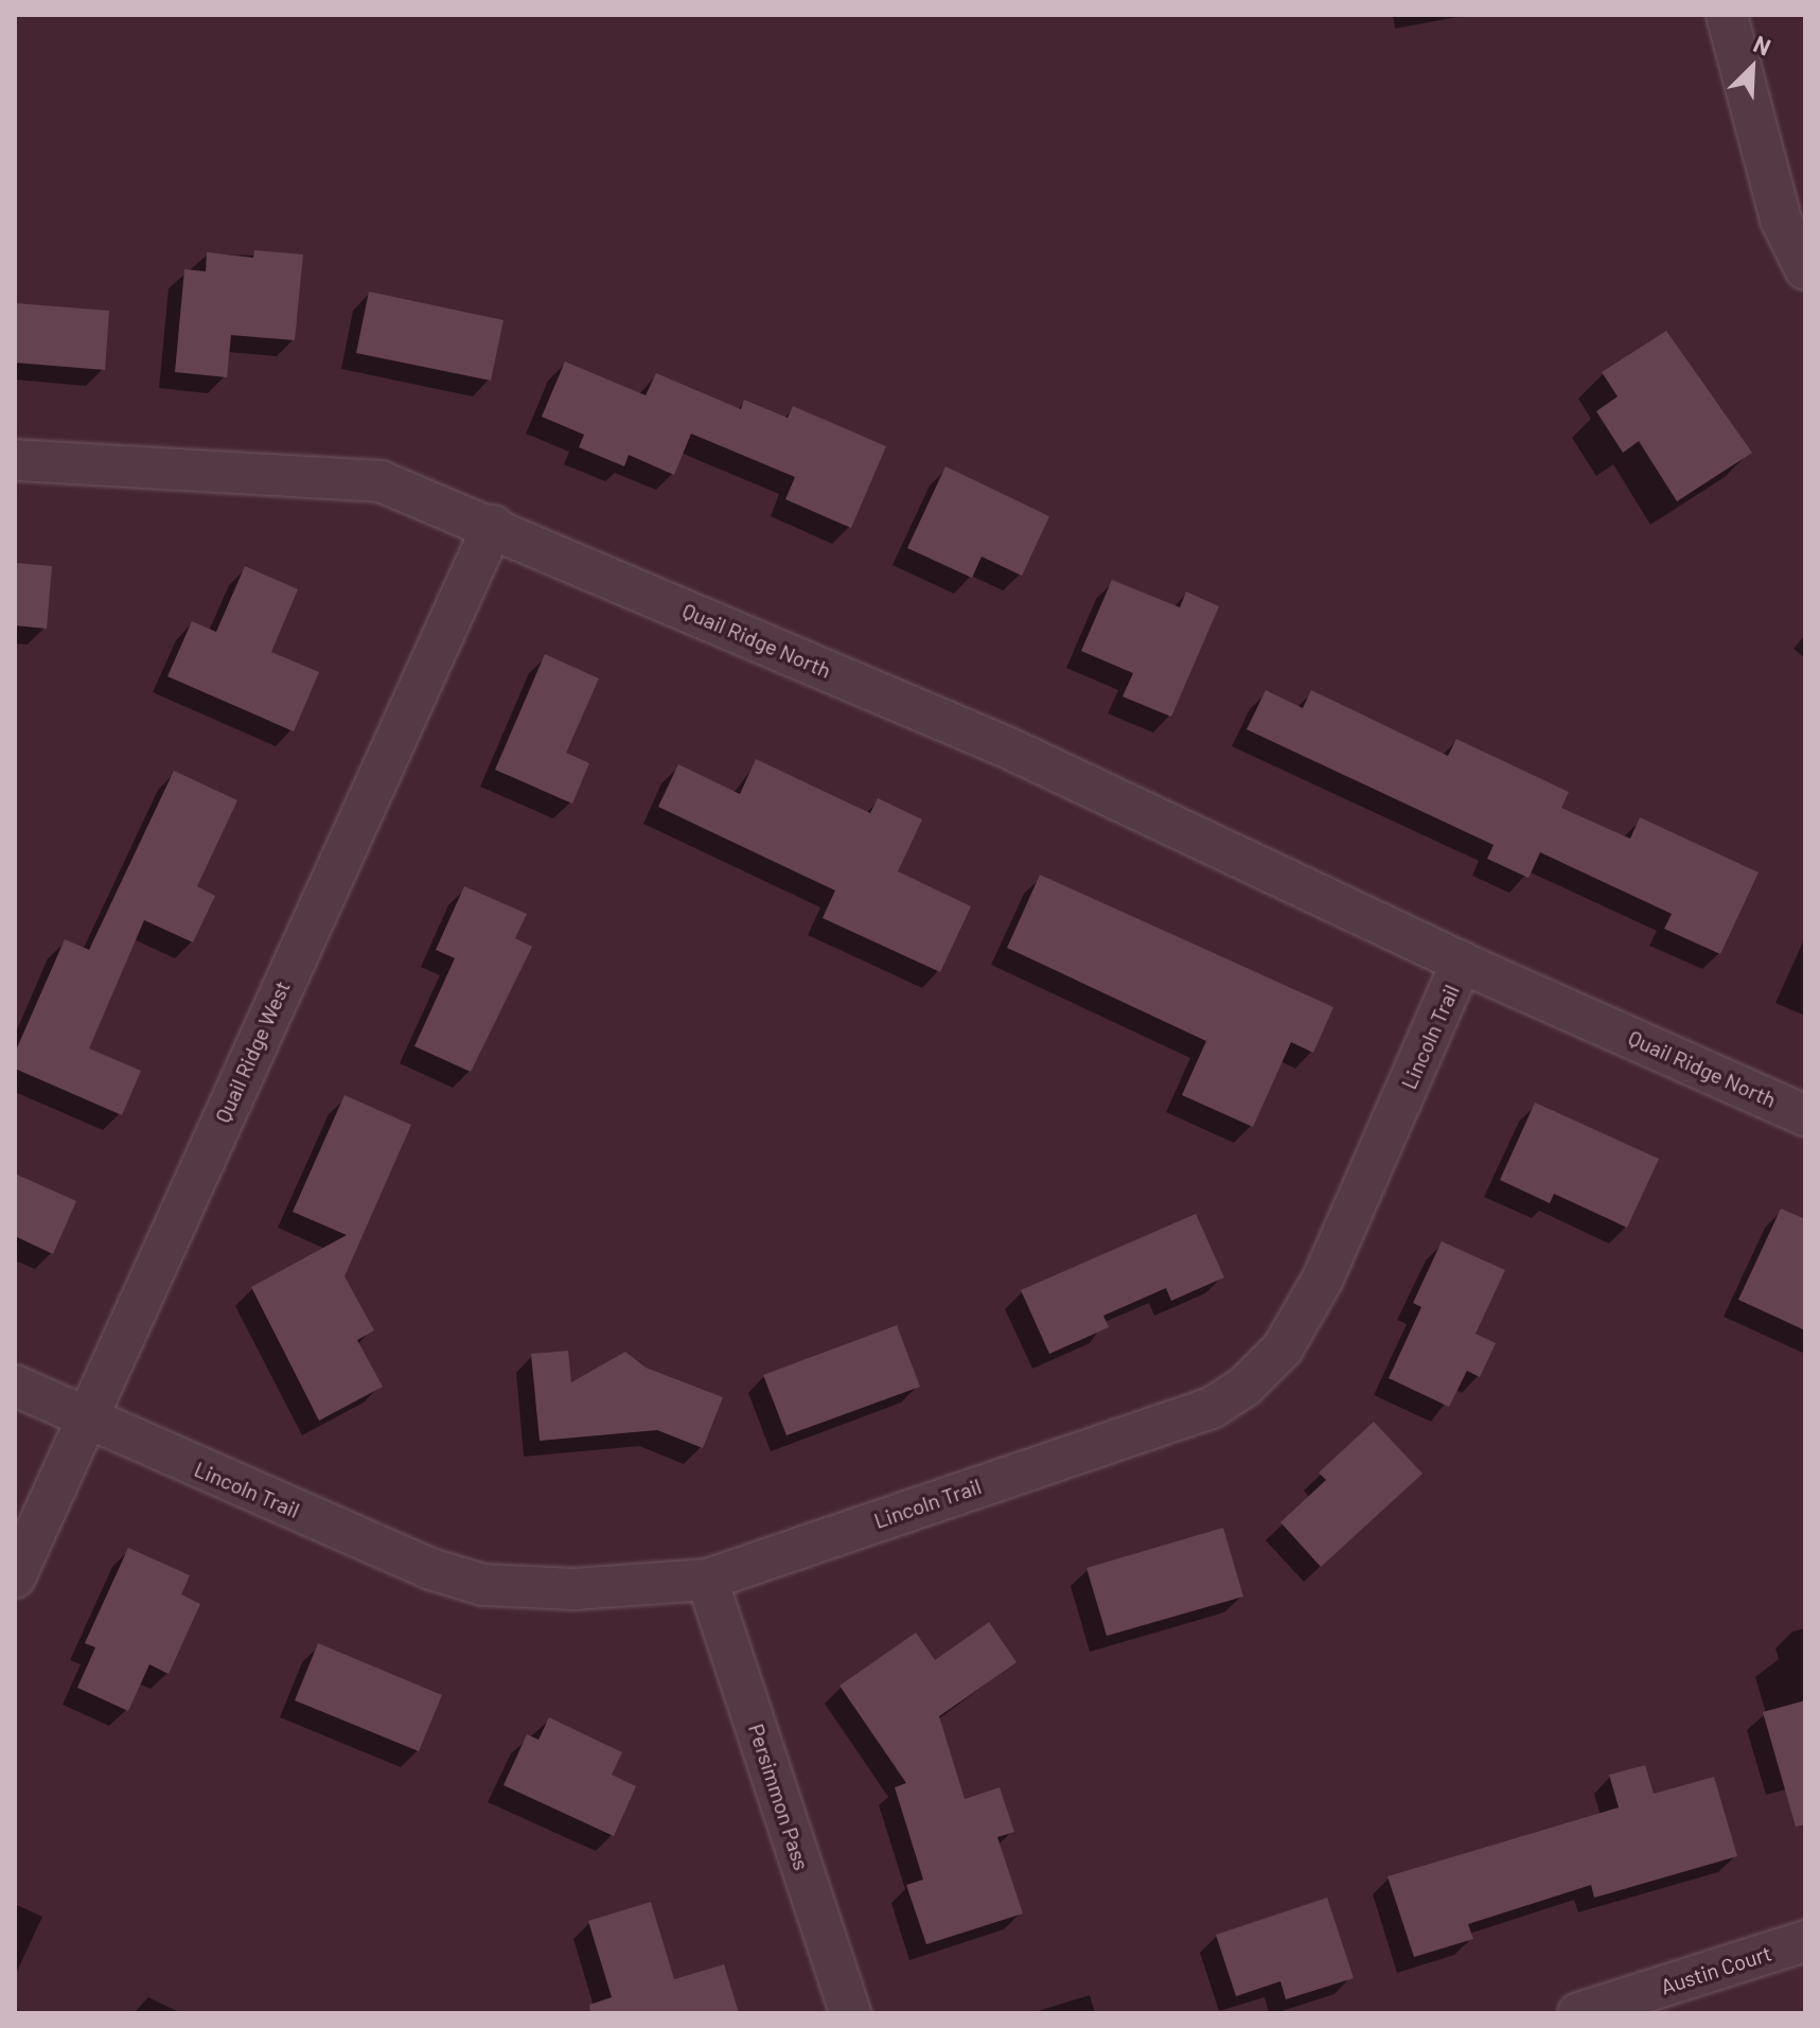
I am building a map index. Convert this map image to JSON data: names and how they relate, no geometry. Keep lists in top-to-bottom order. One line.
{"streets":{"street":["Quail Ridge North","Lincoln Trail","Quail Ridge West","Persimmon Pass","Austin Court"]},"crossings":[["Quail Ridge North","Lincoln Trail"],["Quail Ridge North","Quail Ridge West"],["Lincoln Trail","Quail Ridge West"],["Lincoln Trail","Persimmon Pass"]],"north":"top right"}
